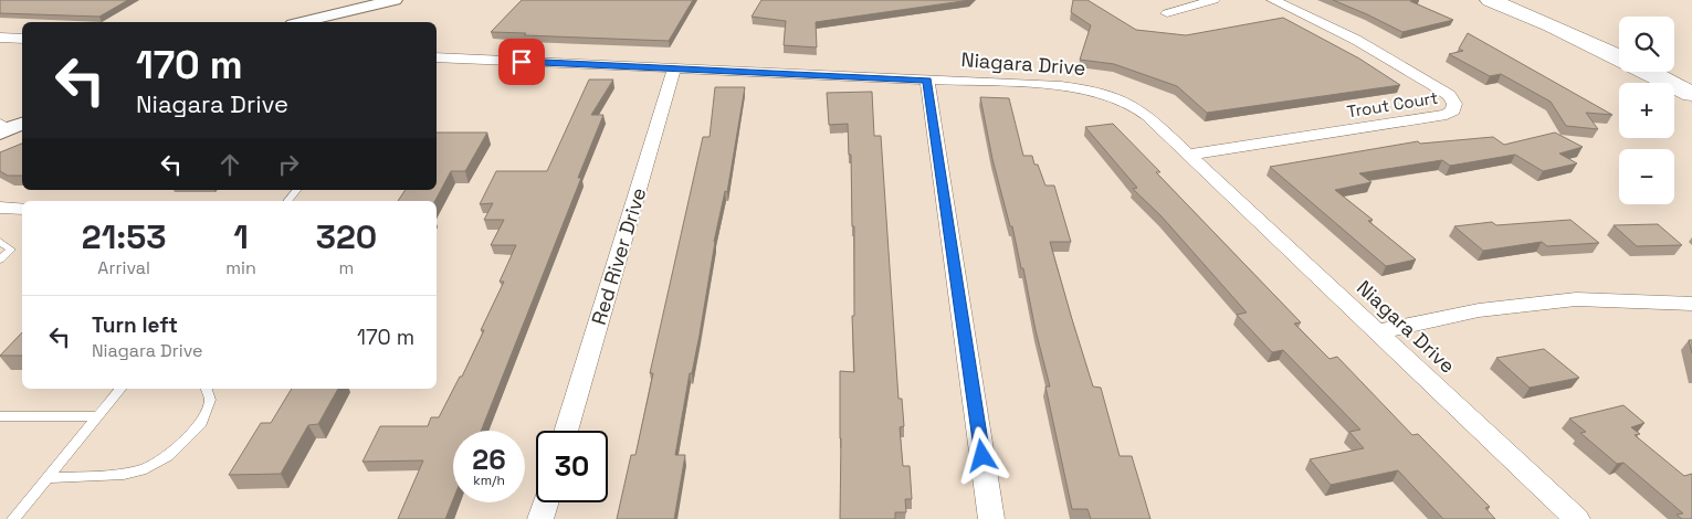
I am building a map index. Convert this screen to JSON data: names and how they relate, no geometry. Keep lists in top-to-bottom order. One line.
{"streets":{"street":["Niagara Drive","Trout Court","Red River Drive"]},"crossings":[["Niagara Drive","Trout Court"],["Niagara Drive","Red River Drive"]],"page":{"map_buttons":["+","−"],"turn":["170 m","Niagara Drive"],"eta":["21:53","Arrival","1","min","320","m"],"list":[{"name":"Turn left","note":"Niagara Drive","value":"170 m"}],"speed":"26 km/h","limit":"30"}}
